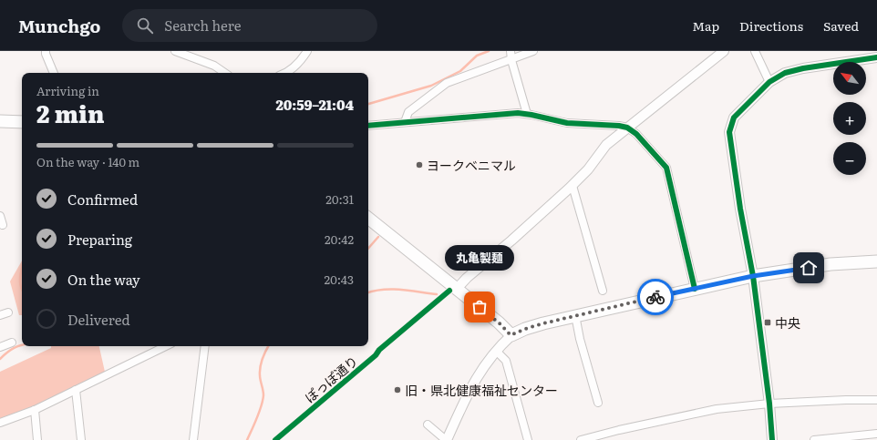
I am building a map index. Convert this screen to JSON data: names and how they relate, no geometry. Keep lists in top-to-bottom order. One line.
{"streets":{"cycle path":["ぽっぽ通り"]},"places":{"other":["ヨークベニマル","丸亀製麺","旧・県北健康福祉センター"],"transit":["中央"]},"north":"top left","page":{"header":"Munchgo","search":"Search here","nav":["Map","Directions","Saved"],"map_buttons":["+","−"],"heading":["2 min","Arriving in","20:59–21:04"],"bar":"On the way · 140 m","list":[["Confirmed","20:31"],["Preparing","20:42"],["On the way","20:43"],"Delivered"],"bubble":"丸亀製麺"}}
